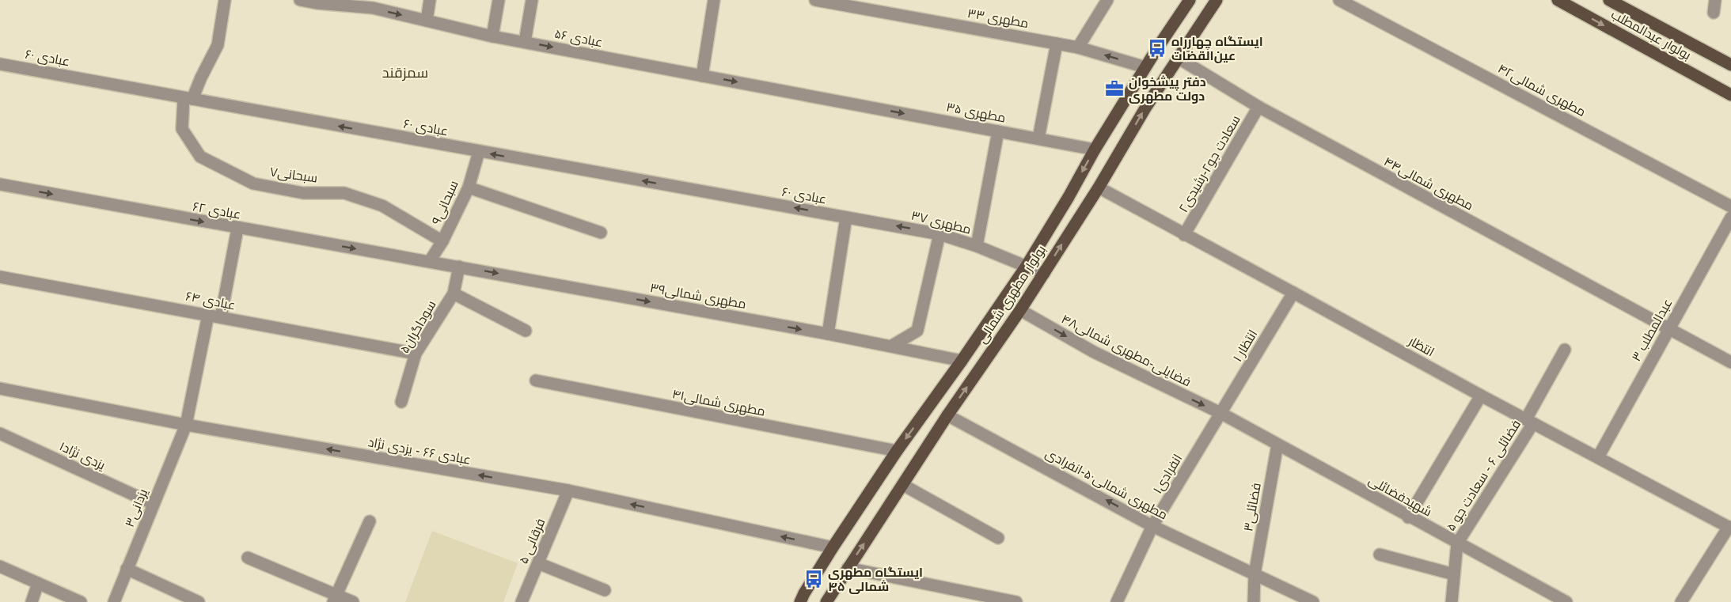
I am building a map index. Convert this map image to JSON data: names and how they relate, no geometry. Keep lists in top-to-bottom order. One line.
{"streets":{"main road":["بولوار عبدالمطلب","بولوار مطهری شمالی"],"street":["مطهری ۳۳","عبادی ۵۶","عبادی ۶۰","مطهری شمالی۴۲","مطهری ۳۵","سعادت جو۲-رشیدی۲","سبحانی۷","مطهری شمالی۴۴","سبحانی۹","عبادی ۶۲","مطهری ۳۷","مطهری شمالی۳۹","عبادی ۶۴","سوداگران۵","عبدالمطلب ۳","انتظار ۱","انتظار","فضایلی-مطهری شمالی۴۸","مطهری شمالی۴۱","عبادی ۶۶ - یزدی نژاد","یزدی نژاد۱","انفرادی۱","فضائلی ۶ - سعادت جو ۵","مطهری شمالی۵۰-انفرادی","شهیدفضائلی","فضائلی۳","یزدانی۳","فرقانی ۵"]},"crossings":[["مطهری ۳۳","بولوار مطهری شمالی"],["عبادی ۵۶","مطهری ۳۵"],["عبادی ۶۰","سبحانی۷"],["عبادی ۶۰","سبحانی۹"],["عبادی ۶۰","مطهری ۳۷"],["مطهری ۳۵","بولوار مطهری شمالی"],["سعادت جو۲-رشیدی۲","مطهری شمالی۴۴"],["سعادت جو۲-رشیدی۲","انتظار"],["سبحانی۷","سبحانی۹"],["مطهری شمالی۴۴","بولوار مطهری شمالی"],["مطهری شمالی۴۴","عبدالمطلب ۳"],["سبحانی۹","عبادی ۶۲"],["سبحانی۹","مطهری شمالی۳۹"],["عبادی ۶۲","مطهری شمالی۳۹"],["مطهری ۳۷","بولوار مطهری شمالی"],["بولوار مطهری شمالی","مطهری شمالی۳۹"],["بولوار مطهری شمالی","انتظار"],["بولوار مطهری شمالی","فضایلی-مطهری شمالی۴۸"],["بولوار مطهری شمالی","مطهری شمالی۴۱"],["بولوار مطهری شمالی","عبادی ۶۶ - یزدی نژاد"],["بولوار مطهری شمالی","مطهری شمالی۵۰-انفرادی"],["مطهری شمالی۳۹","سوداگران۵"],["عبادی ۶۴","سوداگران۵"],["عبادی ۶۴","یزدانی۳"],["عبدالمطلب ۳","انتظار"],["انتظار ۱","انتظار"],["انتظار ۱","فضایلی-مطهری شمالی۴۸"],["انتظار ۱","انفرادی۱"],["انتظار ۱","شهیدفضائلی"],["انتظار","فضائلی ۶ - سعادت جو ۵"],["فضایلی-مطهری شمالی۴۸","انفرادی۱"],["فضایلی-مطهری شمالی۴۸","شهیدفضائلی"],["عبادی ۶۶ - یزدی نژاد","یزدانی۳"],["عبادی ۶۶ - یزدی نژاد","فرقانی ۵"],["یزدی نژاد۱","یزدانی۳"],["انفرادی۱","مطهری شمالی۵۰-انفرادی"],["انفرادی۱","شهیدفضائلی"],["فضائلی ۶ - سعادت جو ۵","شهیدفضائلی"],["مطهری شمالی۵۰-انفرادی","فضائلی۳"],["شهیدفضائلی","فضائلی۳"]],"one_way":["عبادی ۵۶","عبادی ۶۰","مطهری ۳۵","عبادی ۶۲","مطهری ۳۷","فضایلی-مطهری شمالی۴۸","عبادی ۶۶ - یزدی نژاد"],"districts":["سمزقند"],"places":{"bus stop":["ایستگاه چهارراه عین‌القضات","ایستگاه مطهری شمالی ۴۵"],"office":["دفتر پیشخوان دولت مطهری"]}}
